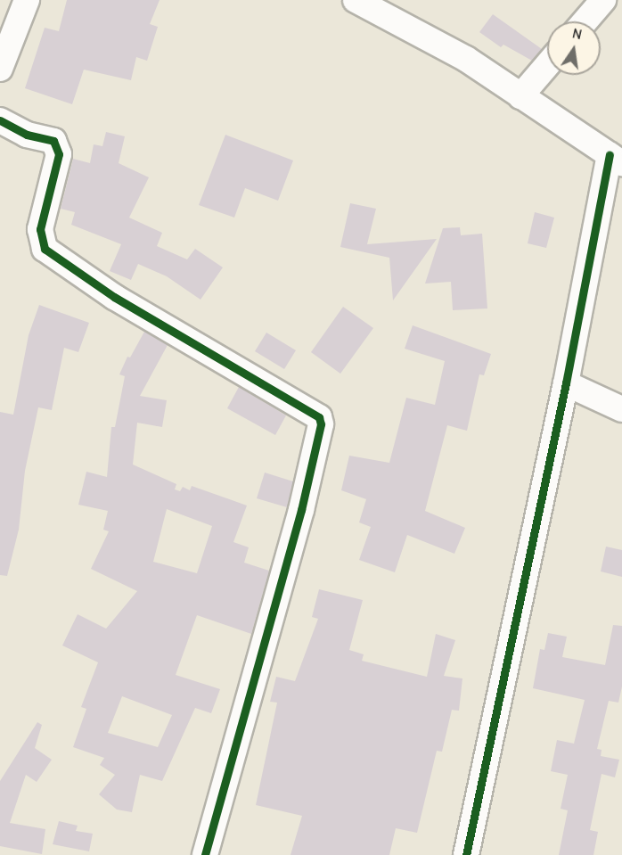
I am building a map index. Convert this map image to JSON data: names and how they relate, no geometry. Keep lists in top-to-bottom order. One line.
{"north":"top"}
